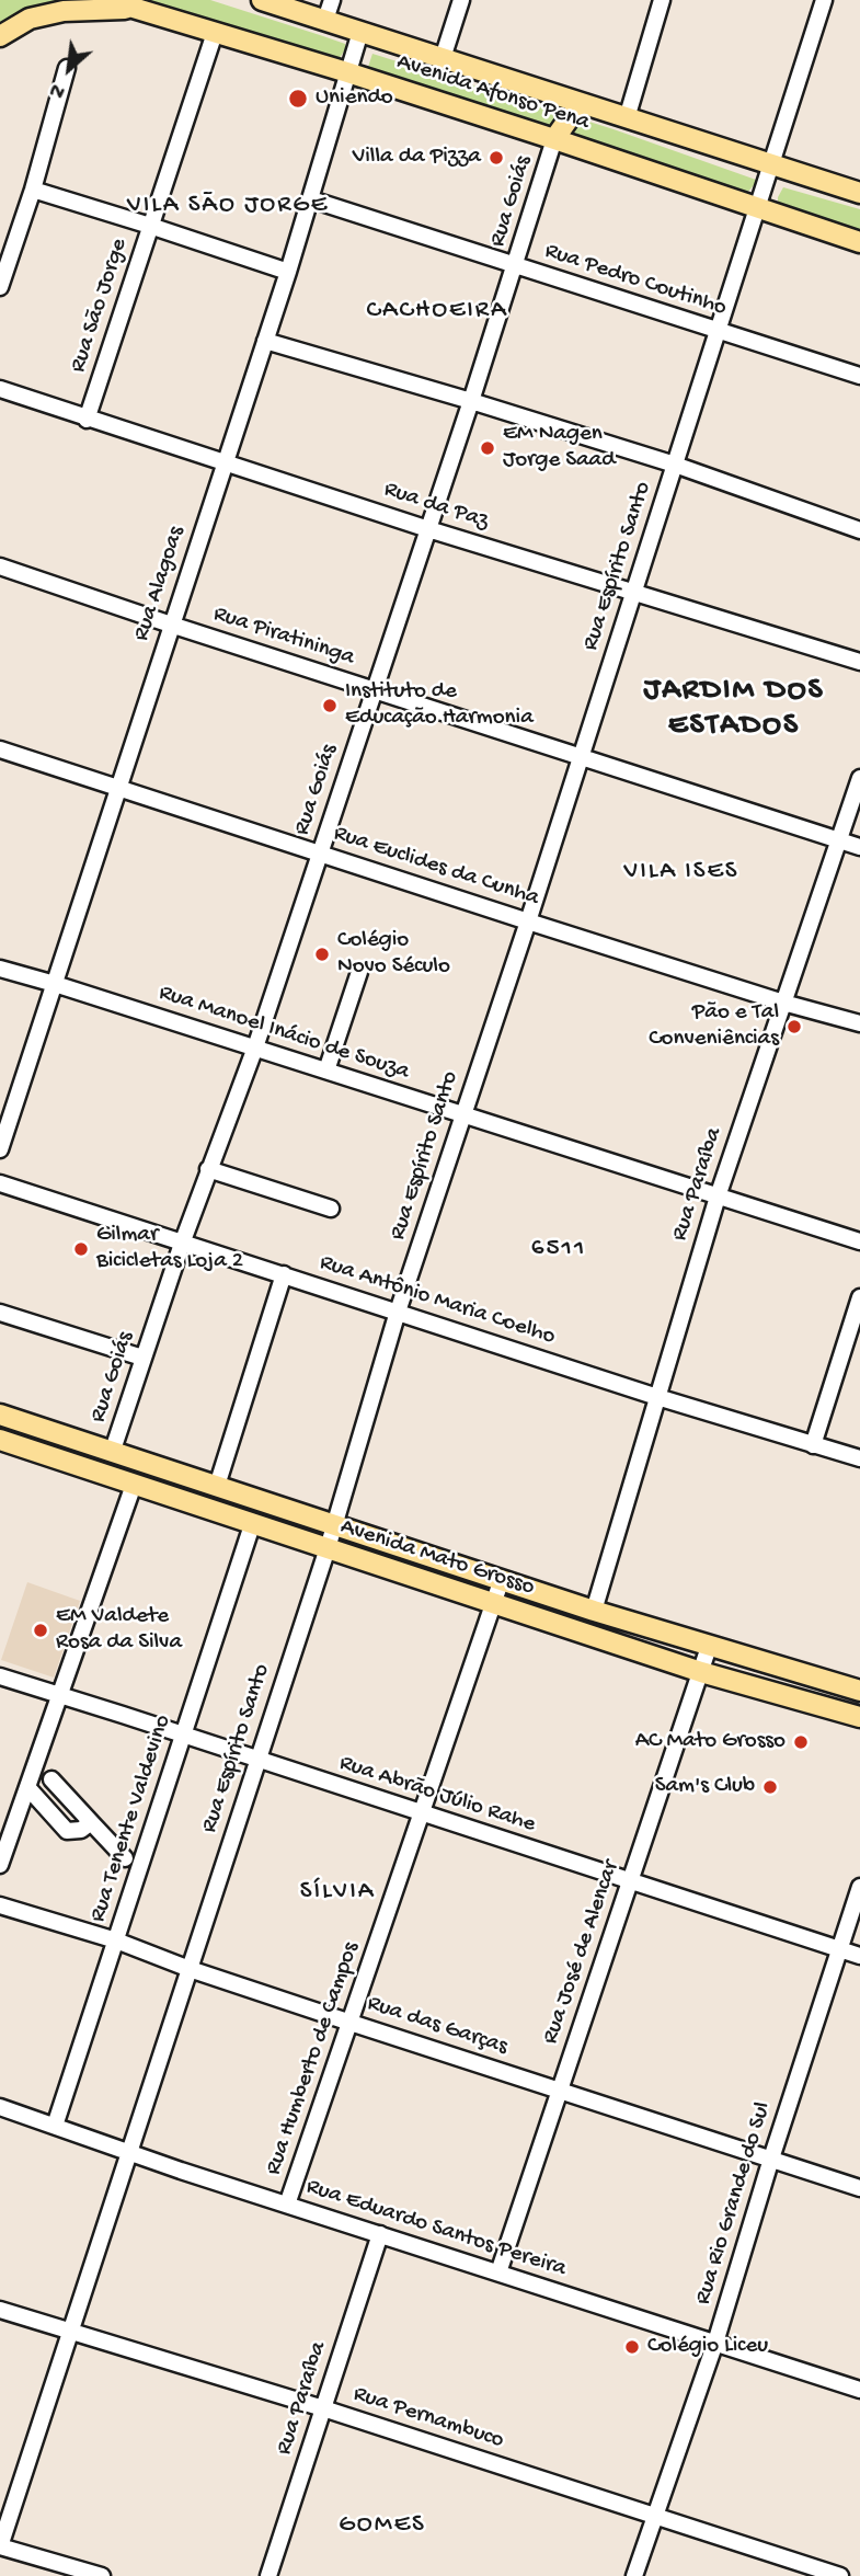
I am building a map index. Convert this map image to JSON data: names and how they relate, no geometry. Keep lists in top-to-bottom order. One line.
{"streets":{"main road":["Avenida Afonso Pena","Avenida Mato Grosso"],"street":["Rua Goiás","Rua Pedro Coutinho","Rua São Jorge","Rua da Paz","Rua Espírito Santo","Rua Alagoas","Rua Piratininga","Rua Euclides da Cunha","Rua Manoel Inácio de Souza","Rua Paraíba","Rua Antônio Maria Coelho","Rua Abrão Júlio Rahe","Rua Tenente Valdevino","Rua José de Alencar","Rua das Garças","Rua Humberto de Campos","Rua Rio Grande do Sul","Rua Eduardo Santos Pereira","Rua Pernambuco"]},"crossings":[["Avenida Afonso Pena","Rua Goiás"],["Avenida Afonso Pena","Rua São Jorge"],["Avenida Afonso Pena","Rua Espírito Santo"],["Avenida Afonso Pena","Rua Alagoas"],["Rua Goiás","Rua Pedro Coutinho"],["Rua Goiás","Rua da Paz"],["Rua Goiás","Rua Piratininga"],["Rua Goiás","Rua Euclides da Cunha"],["Rua Goiás","Rua Manoel Inácio de Souza"],["Rua Goiás","Rua Antônio Maria Coelho"],["Rua Goiás","Avenida Mato Grosso"],["Rua Pedro Coutinho","Rua Espírito Santo"],["Rua Pedro Coutinho","Rua Alagoas"],["Rua São Jorge","Rua da Paz"],["Rua da Paz","Rua Espírito Santo"],["Rua da Paz","Rua Alagoas"],["Rua Espírito Santo","Rua Piratininga"],["Rua Espírito Santo","Rua Euclides da Cunha"],["Rua Espírito Santo","Rua Manoel Inácio de Souza"],["Rua Espírito Santo","Rua Antônio Maria Coelho"],["Rua Espírito Santo","Avenida Mato Grosso"],["Rua Espírito Santo","Rua Abrão Júlio Rahe"],["Rua Espírito Santo","Rua das Garças"],["Rua Espírito Santo","Rua Eduardo Santos Pereira"],["Rua Espírito Santo","Rua Pernambuco"],["Rua Alagoas","Rua Piratininga"],["Rua Alagoas","Rua Euclides da Cunha"],["Rua Alagoas","Rua Manoel Inácio de Souza"],["Rua Piratininga","Rua Paraíba"],["Rua Euclides da Cunha","Rua Paraíba"],["Rua Manoel Inácio de Souza","Rua Paraíba"],["Rua Paraíba","Rua Antônio Maria Coelho"],["Rua Paraíba","Avenida Mato Grosso"],["Rua Paraíba","Rua Eduardo Santos Pereira"],["Rua Paraíba","Rua Pernambuco"],["Avenida Mato Grosso","Rua Tenente Valdevino"],["Avenida Mato Grosso","Rua José de Alencar"],["Avenida Mato Grosso","Rua Humberto de Campos"],["Rua Abrão Júlio Rahe","Rua Tenente Valdevino"],["Rua Abrão Júlio Rahe","Rua José de Alencar"],["Rua Abrão Júlio Rahe","Rua Humberto de Campos"],["Rua Abrão Júlio Rahe","Rua Rio Grande do Sul"],["Rua Tenente Valdevino","Rua das Garças"],["Rua Tenente Valdevino","Rua Eduardo Santos Pereira"],["Rua José de Alencar","Rua das Garças"],["Rua José de Alencar","Rua Eduardo Santos Pereira"],["Rua das Garças","Rua Humberto de Campos"],["Rua das Garças","Rua Rio Grande do Sul"],["Rua Humberto de Campos","Rua Eduardo Santos Pereira"],["Rua Rio Grande do Sul","Rua Eduardo Santos Pereira"],["Rua Rio Grande do Sul","Rua Pernambuco"]],"districts":["VILA SÃO JORGE","CACHOEIRA","JARDIM DOS ESTADOS","VILA ISES","6511","SÍLVIA","GOMES"],"places":["Uniendo","Villa da Pizza","EM Nagen Jorge Saad","Instituto de Educação Harmonia","Colégio Novo Século","Pão e Tal Conveniências","Gilmar Bicicletas Loja 2","EM Valdete Rosa da Silva","AC Mato Grosso","Sam's Club","Colégio Liceu"],"north":"bottom left"}
